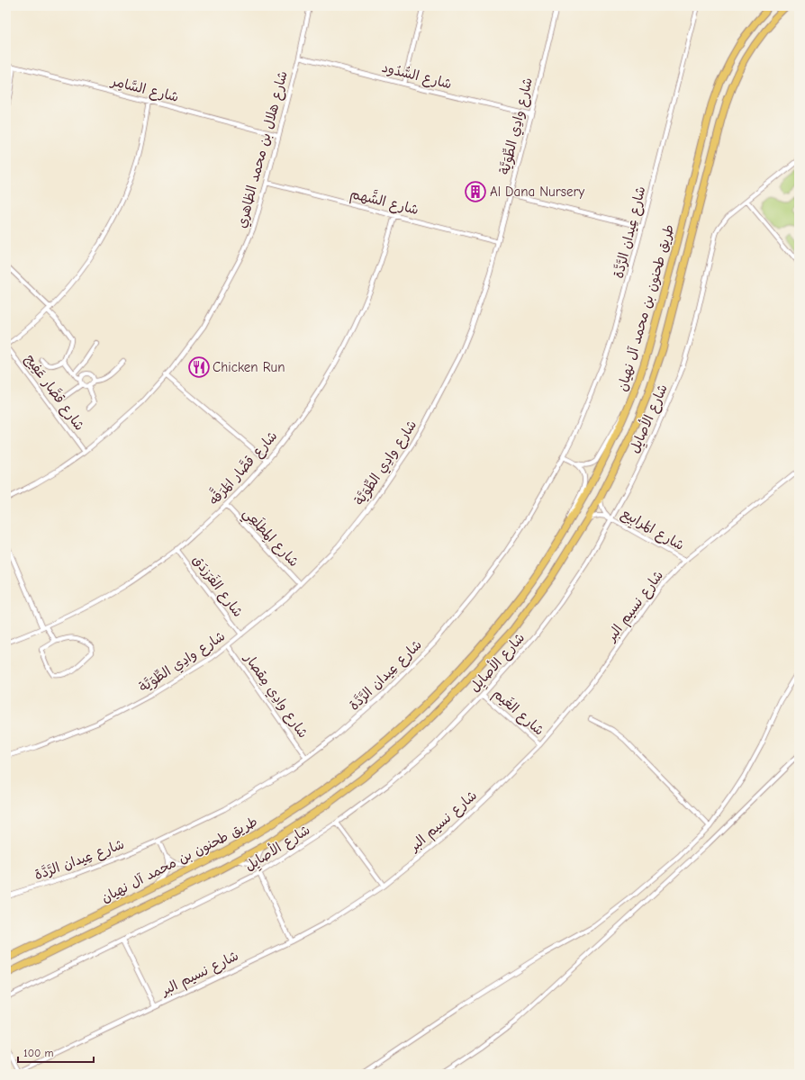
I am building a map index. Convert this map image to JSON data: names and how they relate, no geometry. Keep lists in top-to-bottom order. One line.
{"streets":{"main road":["طريق طحنون بن محمد آل نهيان"],"street":["شارع السُّدُود","شارع السَّامِر","شارع وادِي الطِّوَيَّة","شارع هلال بن محمد الظاهري","شارع الشَّهم","شارع عِيدان الرَّدَّة","شارع قصَّار عَفِيج","شارع الأصايِل","شارع قصَّار المَرَقَّه","شارع المَرابِيع","شارع المِطلَعِي","شارع الفَرَزدَق","شارع نسيم البر","شارع وادِي مِقصار","شارع الغَيم"]},"crossings":[["شارع السُّدُود","شارع وادِي الطِّوَيَّة"],["شارع السُّدُود","شارع هلال بن محمد الظاهري"],["شارع السَّامِر","شارع هلال بن محمد الظاهري"],["شارع وادِي الطِّوَيَّة","شارع الشَّهم"],["شارع وادِي الطِّوَيَّة","شارع المِطلَعِي"],["شارع وادِي الطِّوَيَّة","شارع الفَرَزدَق"],["شارع وادِي الطِّوَيَّة","شارع وادِي مِقصار"],["شارع هلال بن محمد الظاهري","شارع الشَّهم"],["شارع هلال بن محمد الظاهري","شارع قصَّار عَفِيج"],["شارع الشَّهم","شارع قصَّار المَرَقَّه"],["شارع عِيدان الرَّدَّة","شارع وادِي مِقصار"],["طريق طحنون بن محمد آل نهيان","شارع المَرابِيع"],["شارع الأصايِل","شارع المَرابِيع"],["شارع الأصايِل","شارع الغَيم"],["شارع قصَّار المَرَقَّه","شارع المِطلَعِي"],["شارع قصَّار المَرَقَّه","شارع الفَرَزدَق"],["شارع المَرابِيع","شارع نسيم البر"],["شارع نسيم البر","شارع الغَيم"]],"places":{"building":["Al Dana Nursery"],"restaurant":["Chicken Run"]},"scale_bar":"100 m"}
